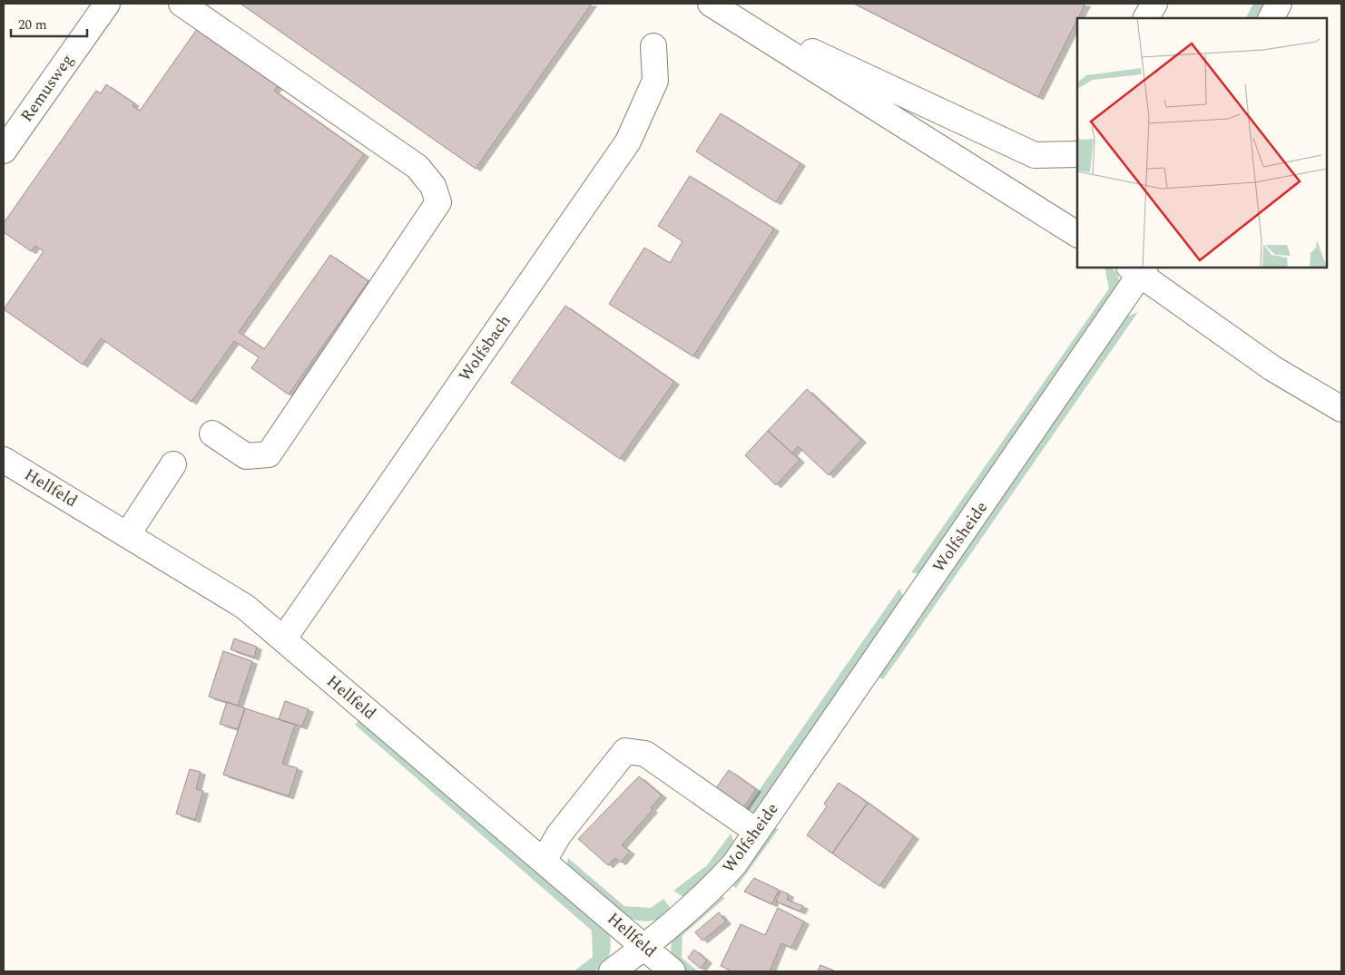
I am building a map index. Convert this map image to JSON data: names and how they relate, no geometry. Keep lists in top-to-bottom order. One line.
{"streets":{"street":["Remusweg","Wolfsbach","Hellfeld","Wolfsheide"]},"crossings":[["Wolfsbach","Hellfeld"],["Hellfeld","Wolfsheide"]],"scale_bar":"20 m"}
